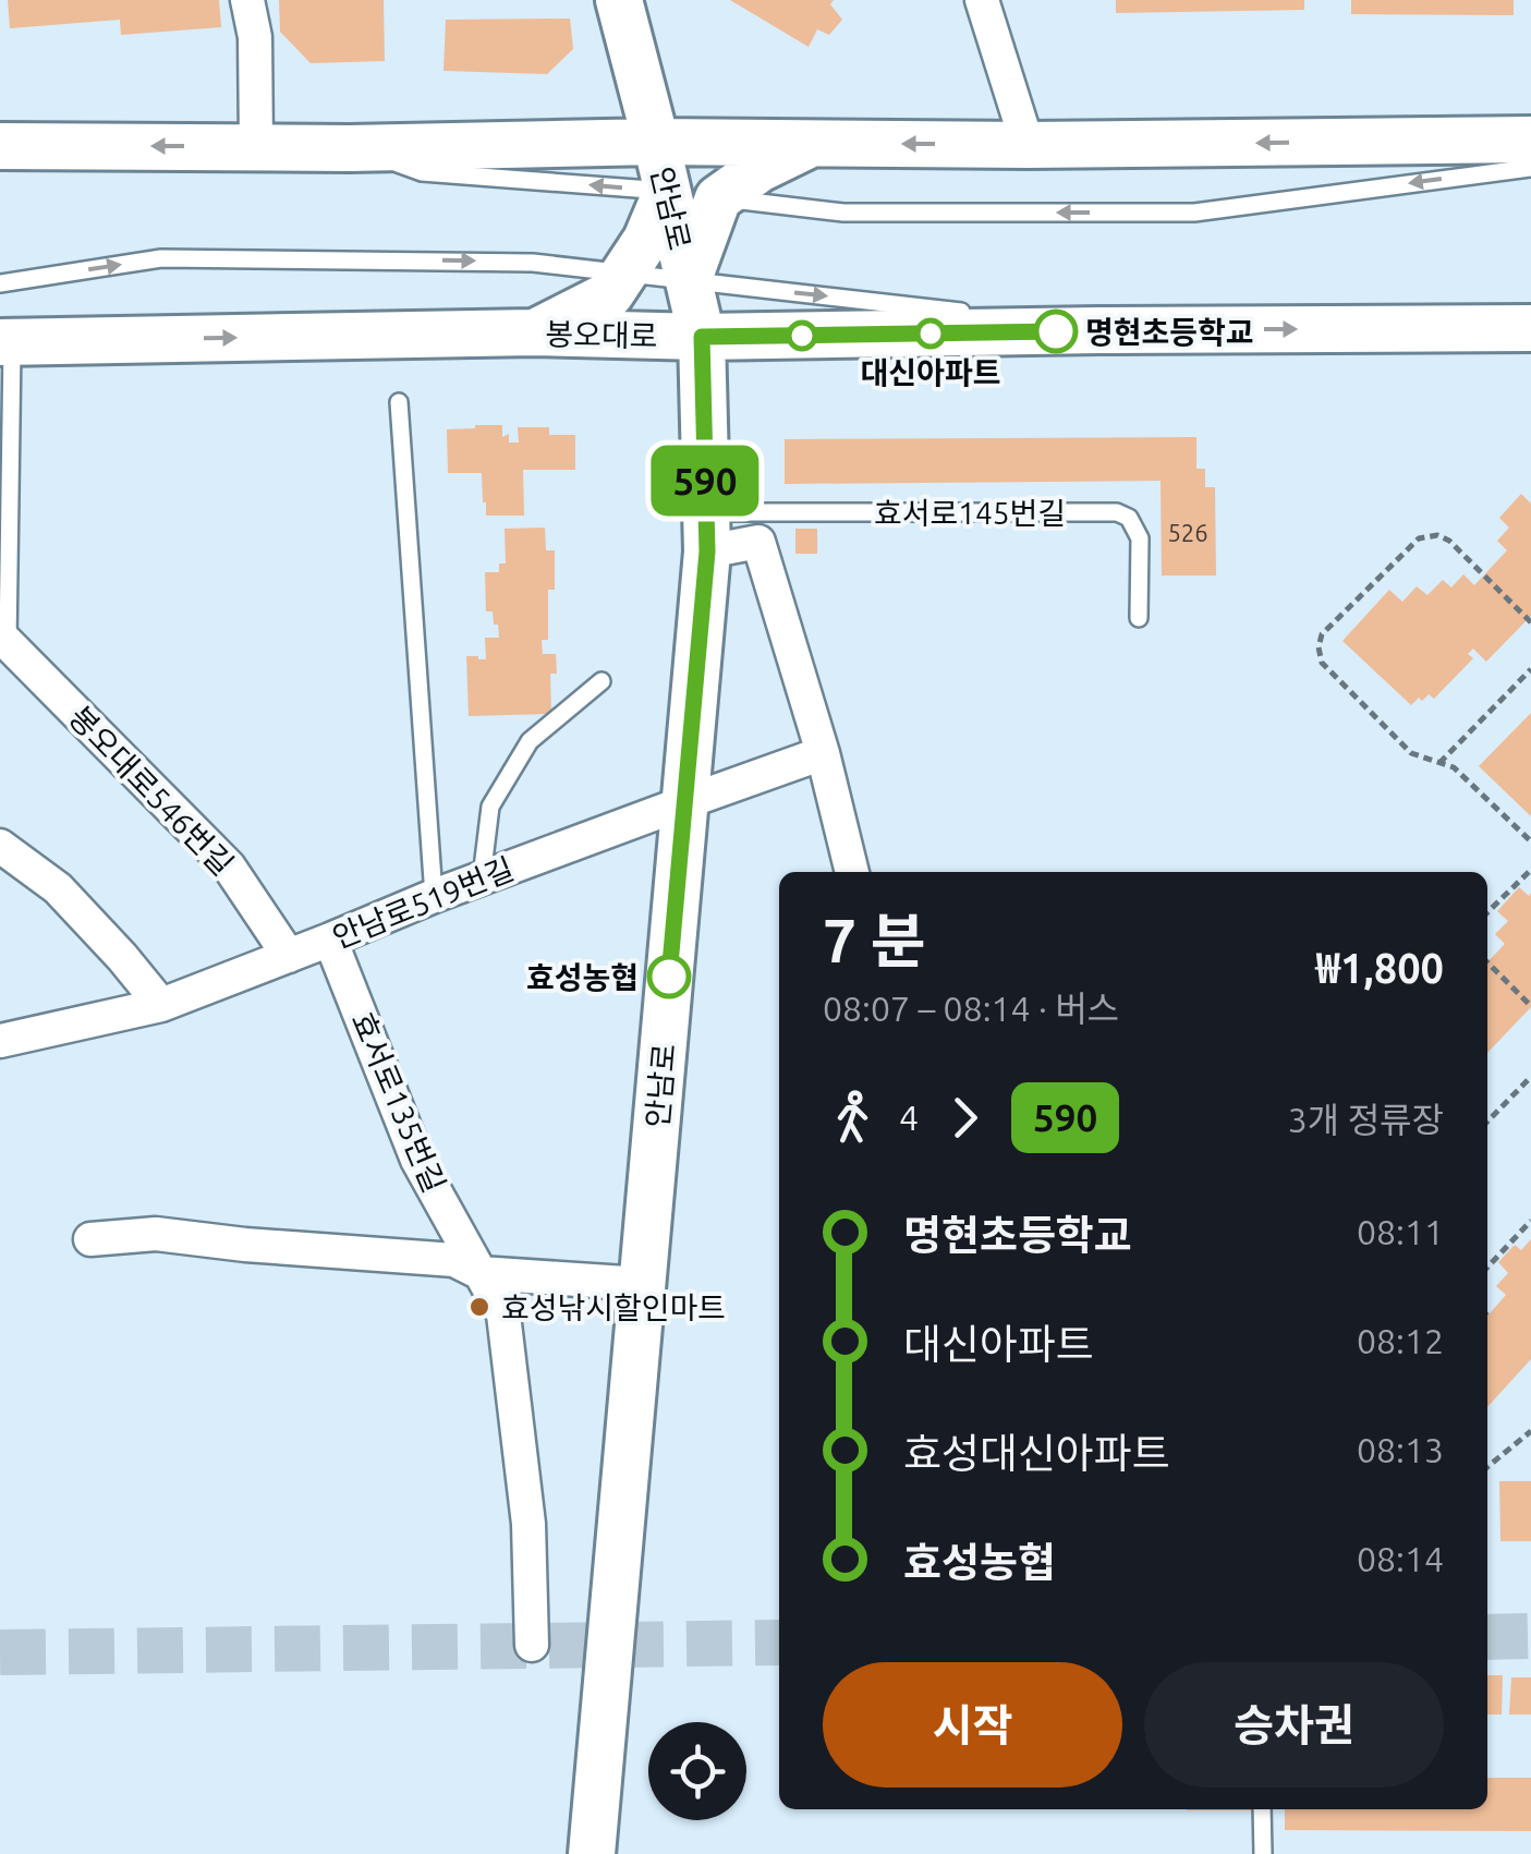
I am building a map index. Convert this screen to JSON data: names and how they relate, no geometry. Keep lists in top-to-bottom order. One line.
{"streets":{"main road":["안남로","봉오대로"],"street":["봉오대로546번길","안남로519번길","효서로135번길"],"lane":["효서로145번길"]},"crossings":[["안남로","봉오대로"],["안남로","효서로145번길"],["안남로","안남로519번길"],["봉오대로546번길","안남로519번길"],["안남로519번길","효서로135번길"]],"places":["명현초등학교","대신아파트","효성농협","효성낚시할인마트"],"lines":["bus line 590"],"house_numbers":["526"],"page":{"on_map":"590","heading":["7 분","08:07 – 08:14 · 버스","₩1,800"],"legs":["4","590","3개 정류장"],"list":[{"name":"명현초등학교","value":"08:11"},{"name":"대신아파트","value":"08:12"},{"name":"효성대신아파트","value":"08:13"},{"name":"효성농협","value":"08:14"}],"buttons":["시작","승차권"]}}
